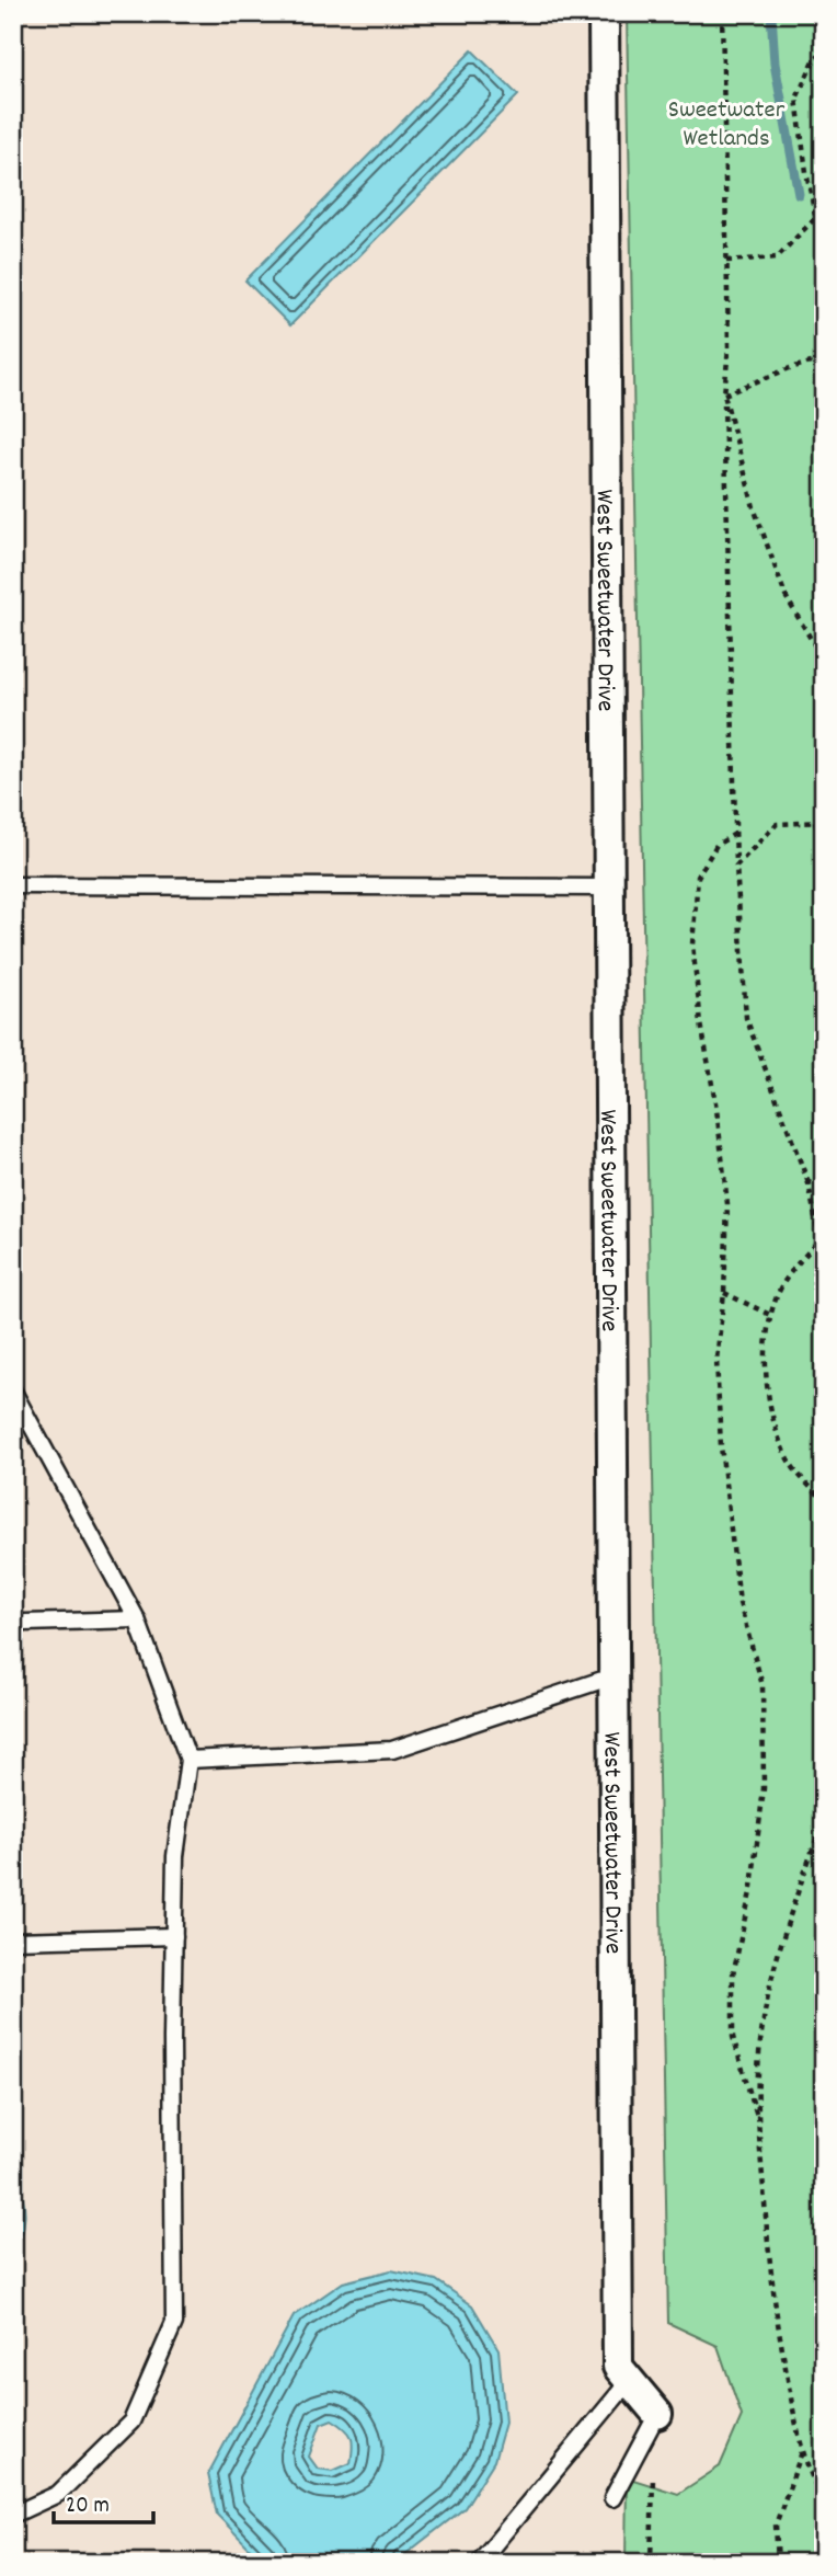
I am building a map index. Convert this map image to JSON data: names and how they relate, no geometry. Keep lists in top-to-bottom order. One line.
{"streets":{"street":["West Sweetwater Drive"]},"parks":["Sweetwater Wetlands"],"scale_bar":"20 m"}
